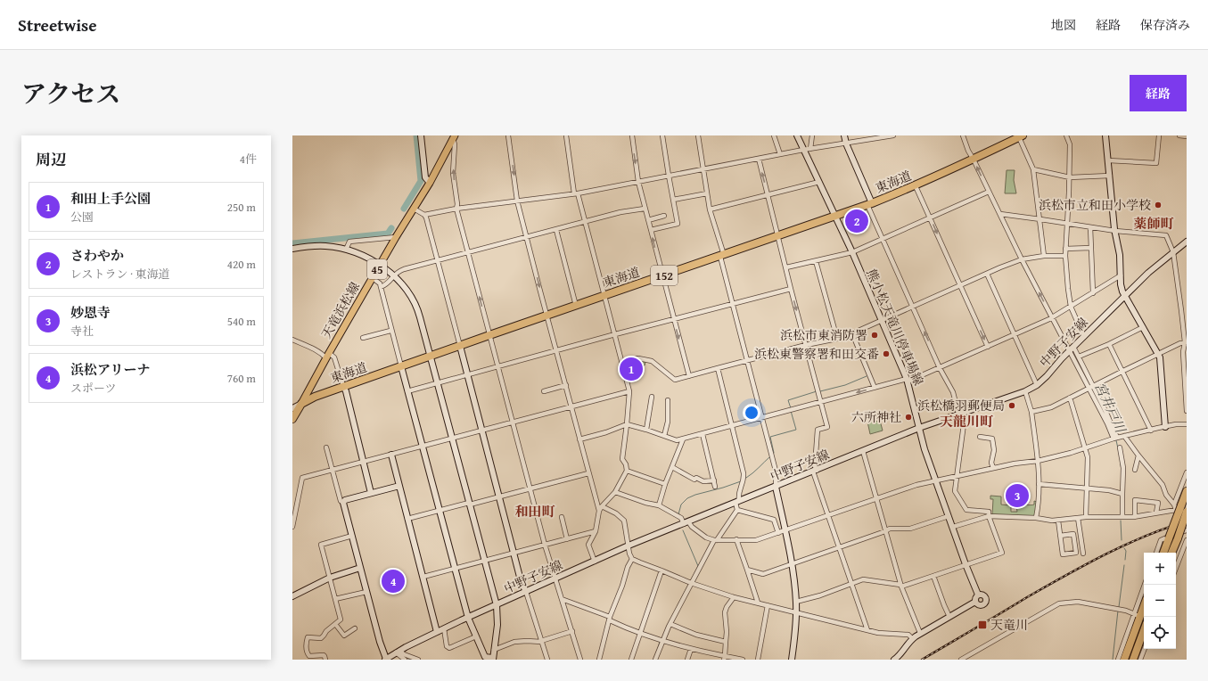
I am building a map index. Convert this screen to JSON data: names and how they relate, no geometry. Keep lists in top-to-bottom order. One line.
{"streets":{"highway":["東海道","152"],"main road":["45","天竜浜松線"],"street":["熊小松天竜川停車場線","中野子安線"]},"crossings":[["東海道","天竜浜松線"],["東海道","熊小松天竜川停車場線"],["熊小松天竜川停車場線","中野子安線"]],"districts":["薬師町","天龍川町","和田町"],"water":["宮井戸川"],"places":{"other":["浜松市立和田小学校","浜松市東消防署","浜松東警察署和田交番","浜松橋羽郵便局","六所神社"],"transit":["天竜川"]},"page":{"header":"Streetwise","nav":["地図","経路","保存済み"],"title":"アクセス","buttons":"経路","heading":["周辺","4件"],"list":[{"mark":"1","name":"和田上手公園","note":"公園","value":"250 m"},{"mark":"2","name":"さわやか","note":"レストラン · 東海道","value":"420 m"},{"mark":"3","name":"妙恩寺","note":"寺社","value":"540 m"},{"mark":"4","name":"浜松アリーナ","note":"スポーツ","value":"760 m"}],"pins":["2","1","3","4"],"map_buttons":["+","−"]}}
